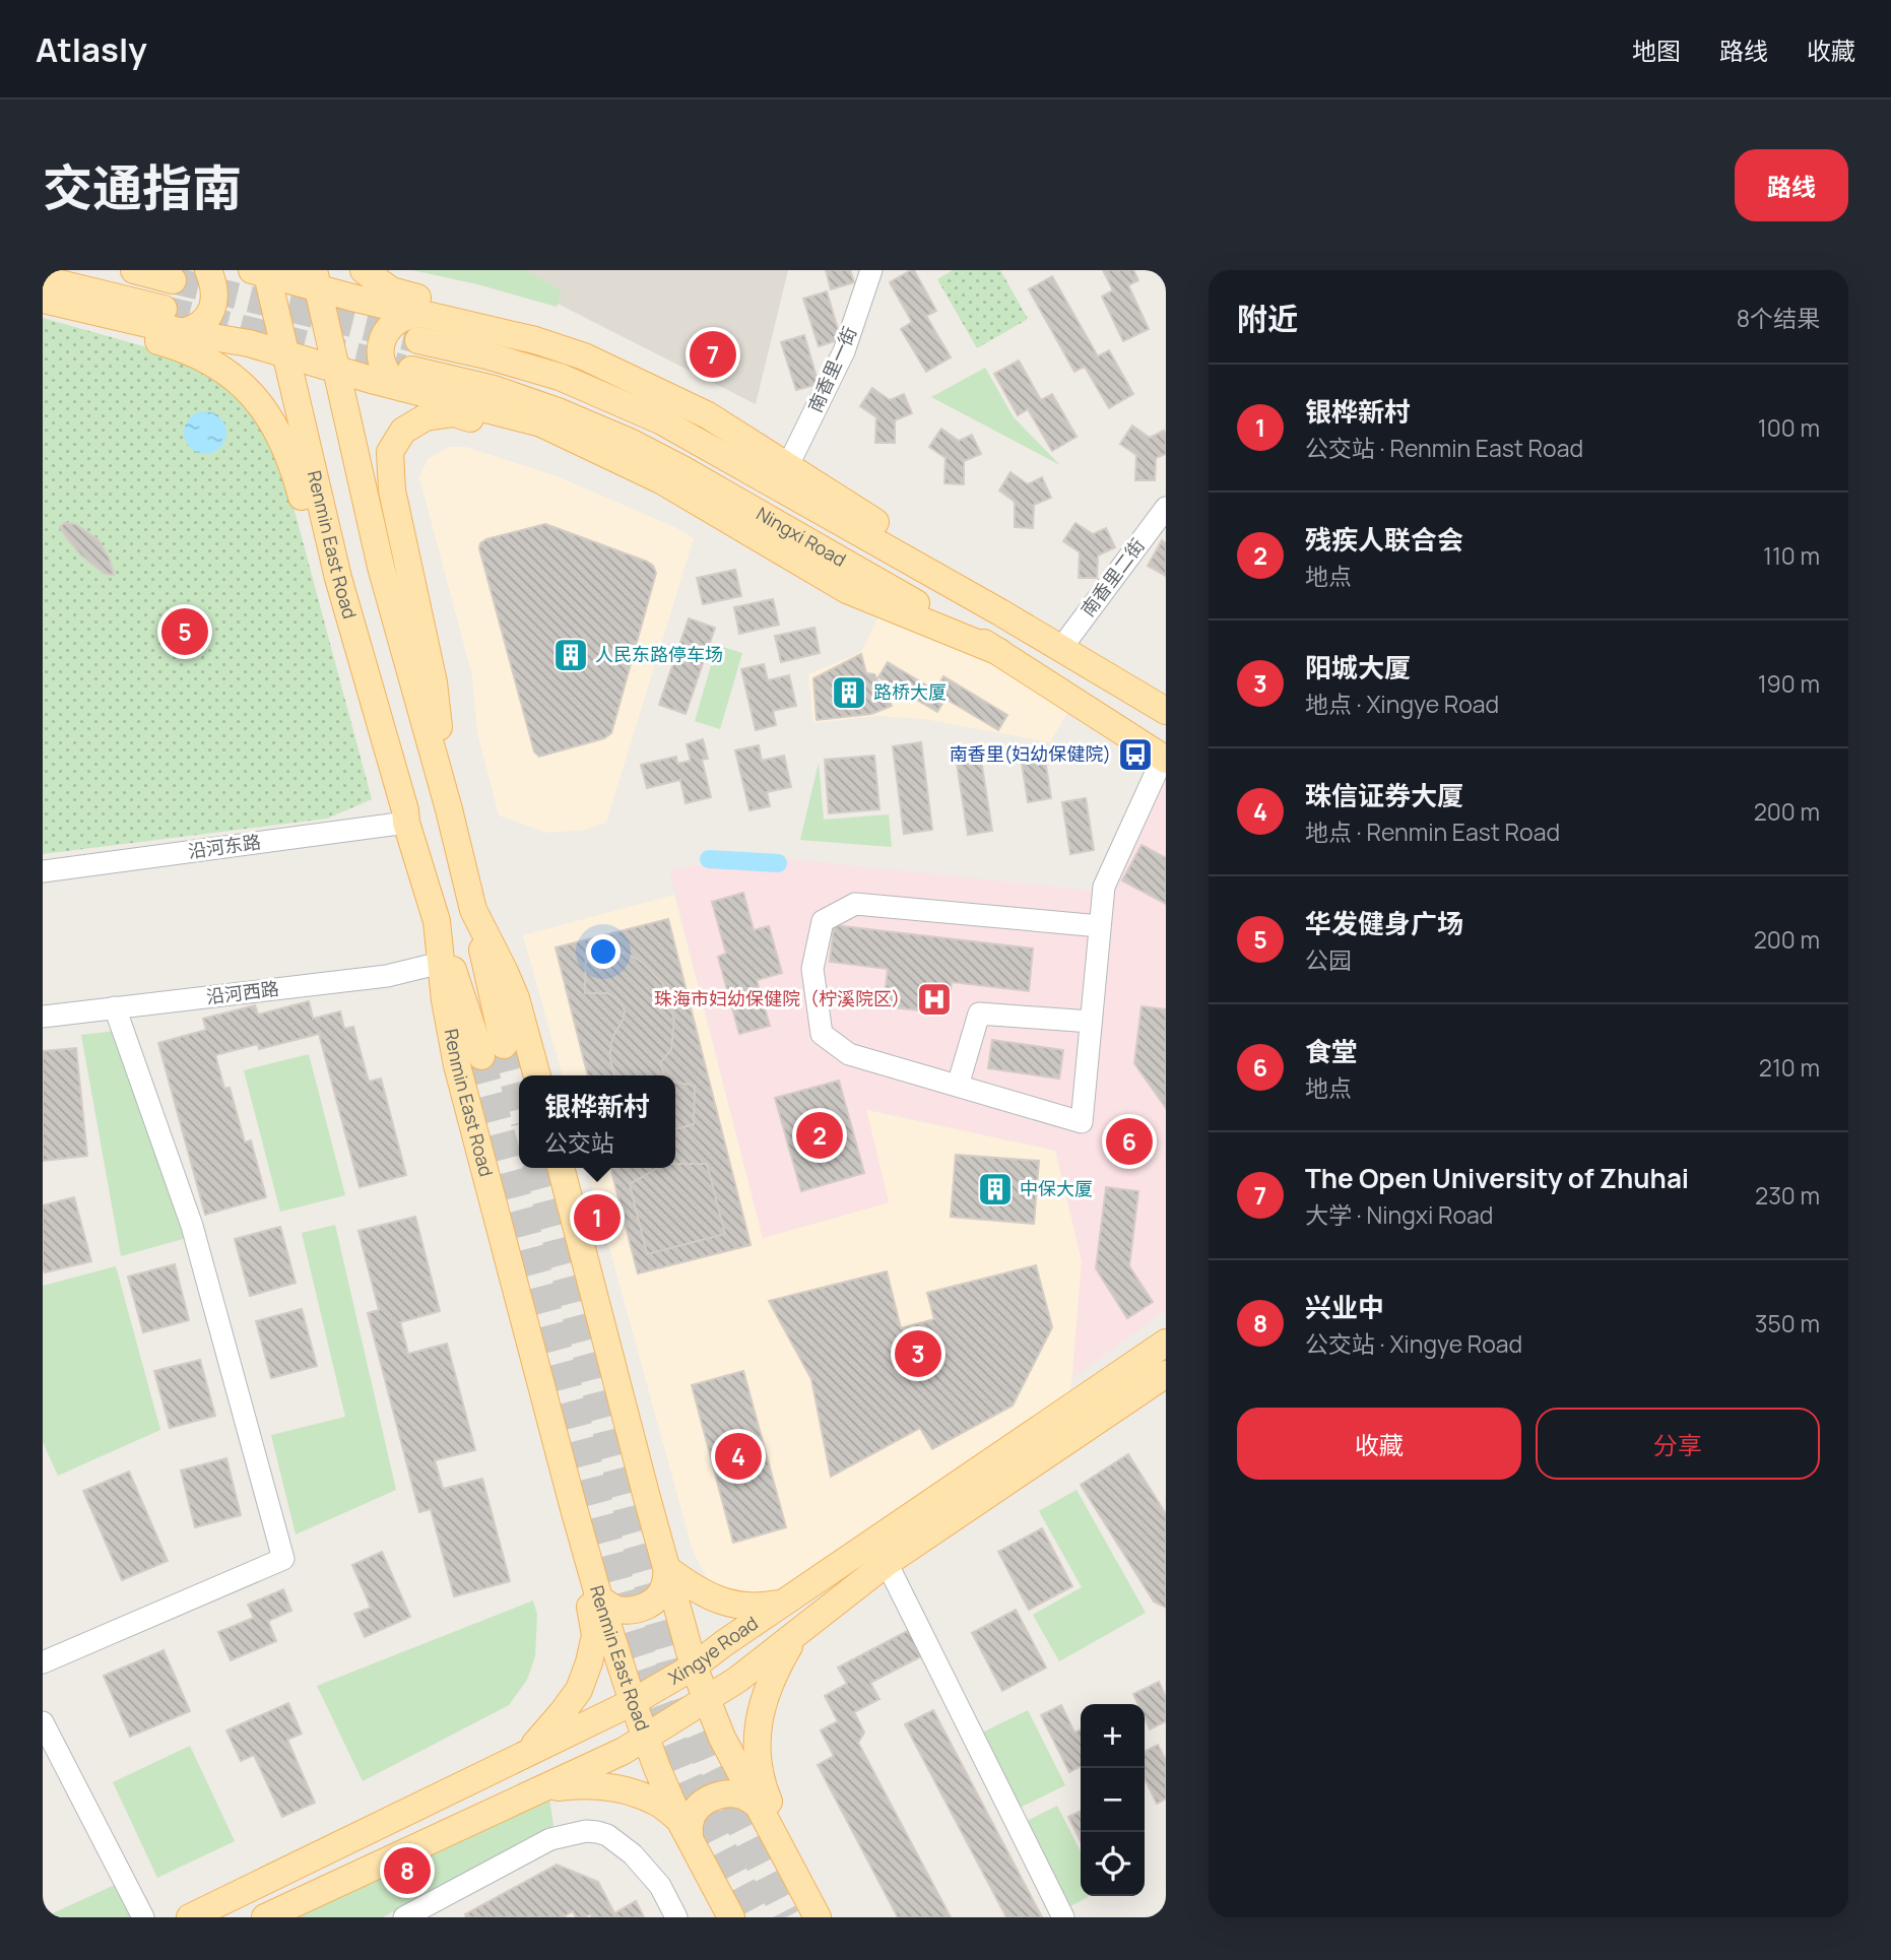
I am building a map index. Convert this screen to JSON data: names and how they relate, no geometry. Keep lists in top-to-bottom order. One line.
{"streets":{"main road":["Ningxi Road","Renmin East Road","Xingye Road"],"street":["南香里一街","南香里二街","沿河东路","沿河西路"]},"crossings":[["Ningxi Road","南香里二街"],["Renmin East Road","沿河东路"],["Renmin East Road","沿河西路"],["Renmin East Road","Xingye Road"]],"places":{"building":["人民东路停车场","路桥大厦","中保大厦"],"bus stop":["南香里(妇幼保健院)"],"hospital":["珠海市妇幼保健院（柠溪院区）"]},"page":{"header":"Atlasly","nav":["地图","路线","收藏"],"title":"交通指南","buttons":["路线",["收藏","分享"]],"heading":["附近","8个结果"],"pins":["7","5","2","6","1","3","4","8"],"list":[{"mark":"1","name":"银桦新村","note":"公交站 · Renmin East Road","value":"100 m"},{"mark":"2","name":"残疾人联合会","note":"地点","value":"110 m"},{"mark":"3","name":"阳城大厦","note":"地点 · Xingye Road","value":"190 m"},{"mark":"4","name":"珠信证券大厦","note":"地点 · Renmin East Road","value":"200 m"},{"mark":"5","name":"华发健身广场","note":"公园","value":"200 m"},{"mark":"6","name":"食堂","note":"地点","value":"210 m"},{"mark":"7","name":"The Open University of Zhuhai","note":"大学 · Ningxi Road","value":"230 m"},{"mark":"8","name":"兴业中","note":"公交站 · Xingye Road","value":"350 m"}],"popup":["银桦新村","公交站"],"map_buttons":["+","−"]}}
